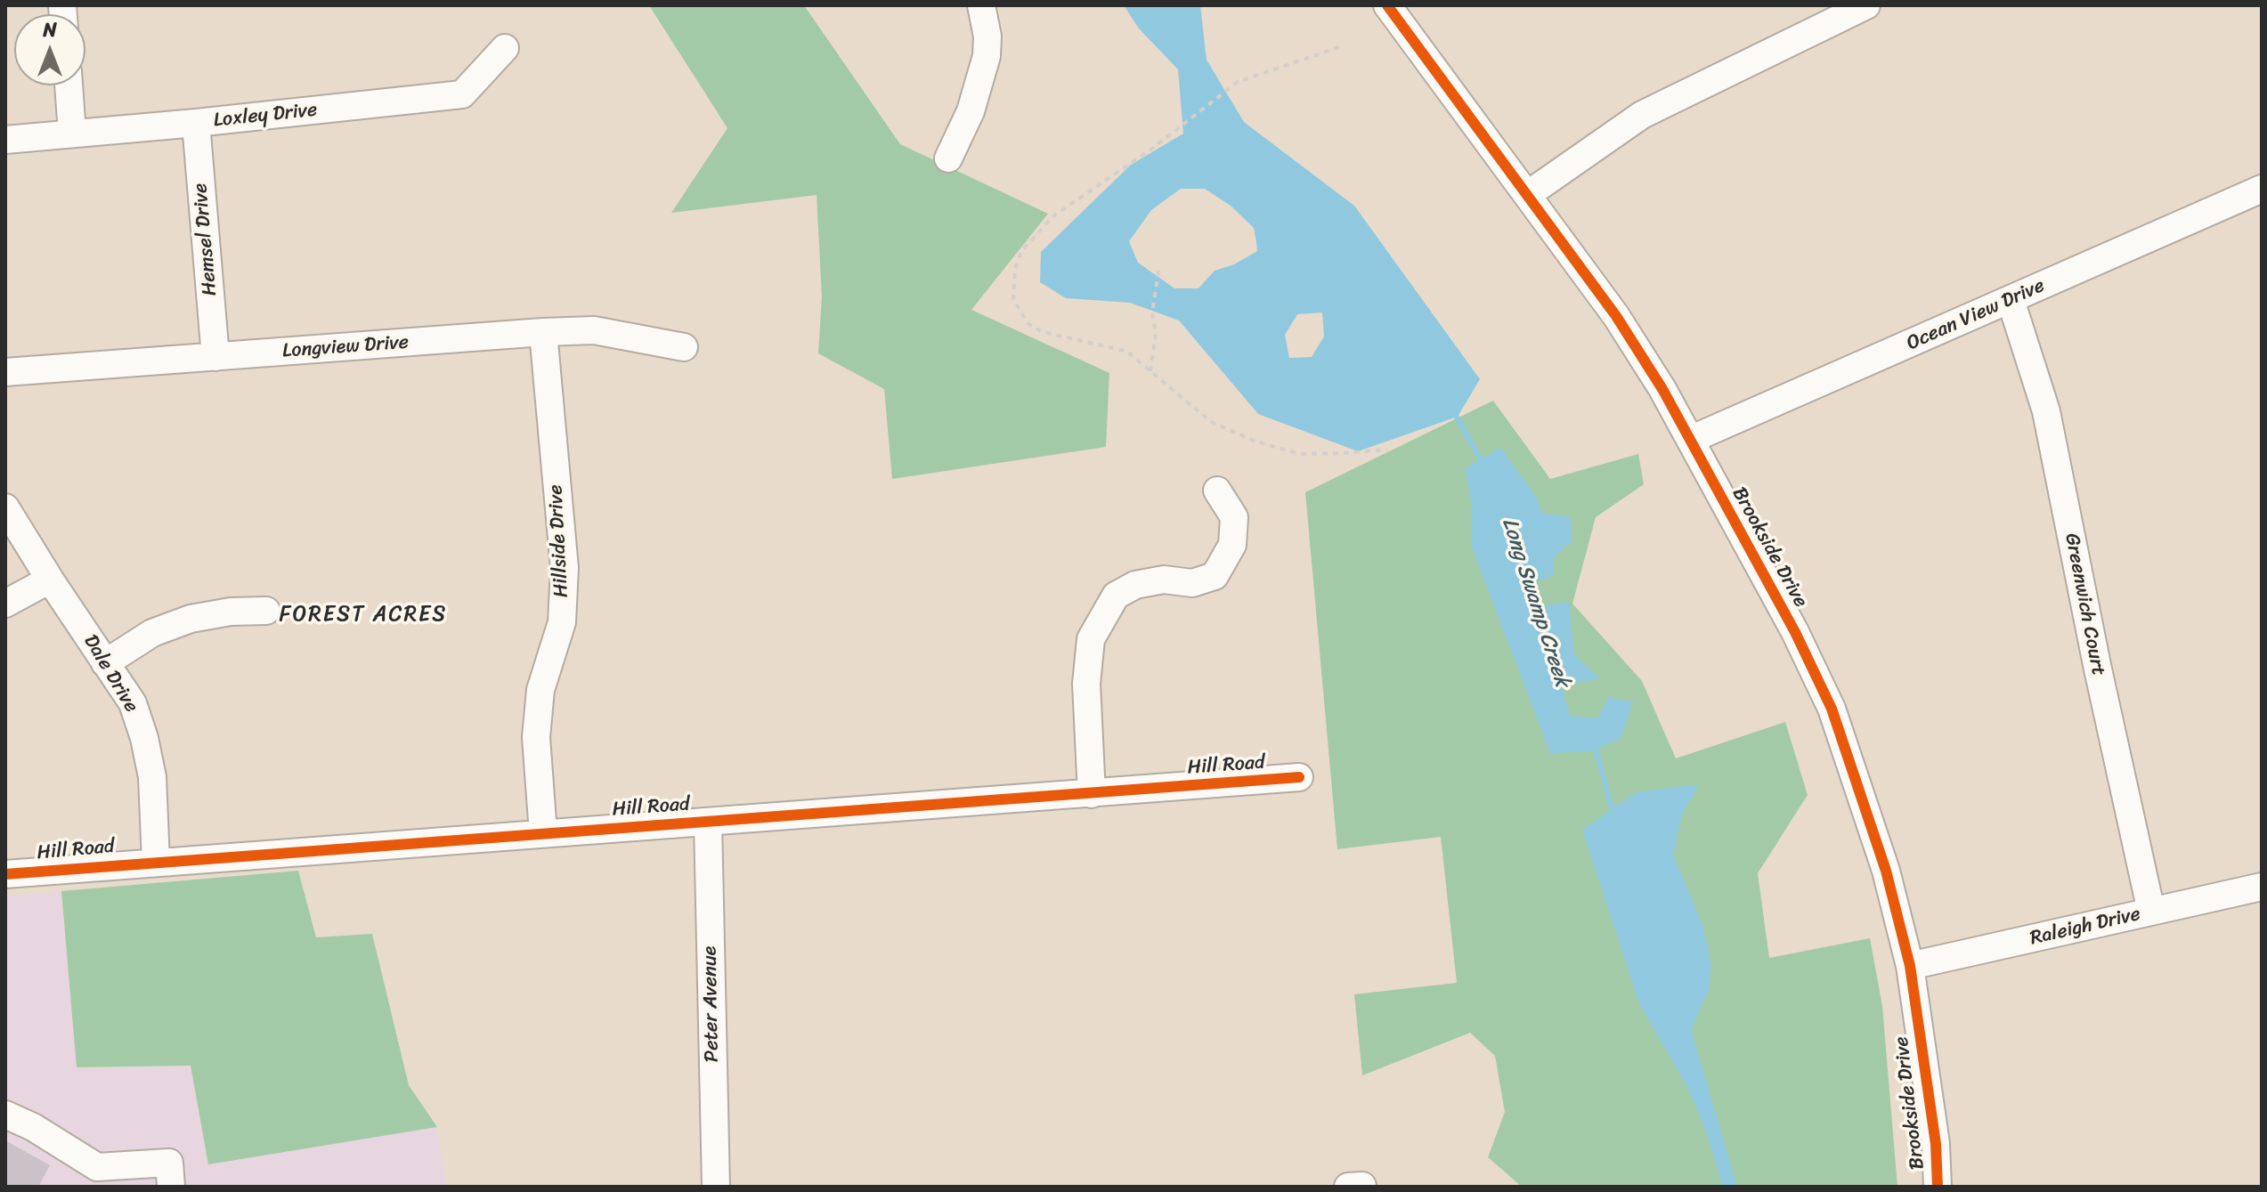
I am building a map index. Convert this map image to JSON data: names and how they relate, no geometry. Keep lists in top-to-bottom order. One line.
{"streets":{"street":["Loxley Drive","Hemsel Drive","Ocean View Drive","Longview Drive","Hillside Drive","Brookside Drive","Greenwich Court","Dale Drive","Hill Road","Raleigh Drive","Peter Avenue"]},"crossings":[["Loxley Drive","Hemsel Drive"],["Hemsel Drive","Longview Drive"],["Ocean View Drive","Brookside Drive"],["Ocean View Drive","Greenwich Court"],["Longview Drive","Hillside Drive"],["Hillside Drive","Hill Road"],["Brookside Drive","Raleigh Drive"],["Greenwich Court","Raleigh Drive"],["Dale Drive","Hill Road"],["Hill Road","Peter Avenue"]],"districts":["FOREST ACRES"],"water":["Long Swamp Creek"],"north":"top"}
